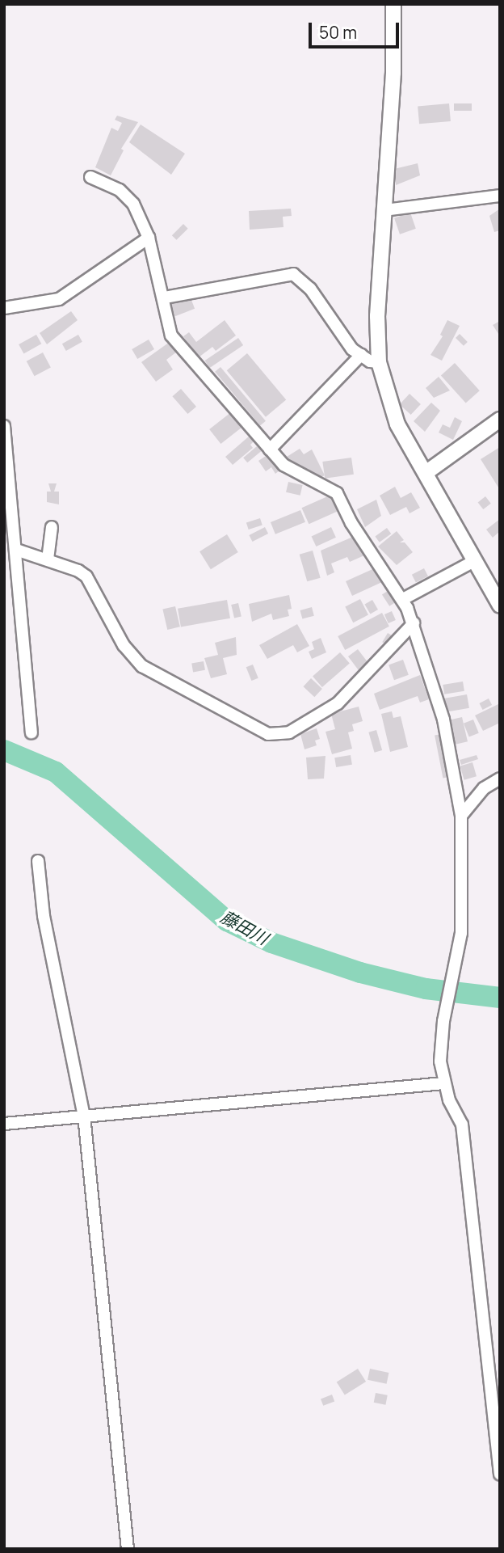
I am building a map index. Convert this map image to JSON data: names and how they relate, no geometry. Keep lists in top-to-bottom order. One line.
{"water":["藤田川"],"scale_bar":"50 m"}
